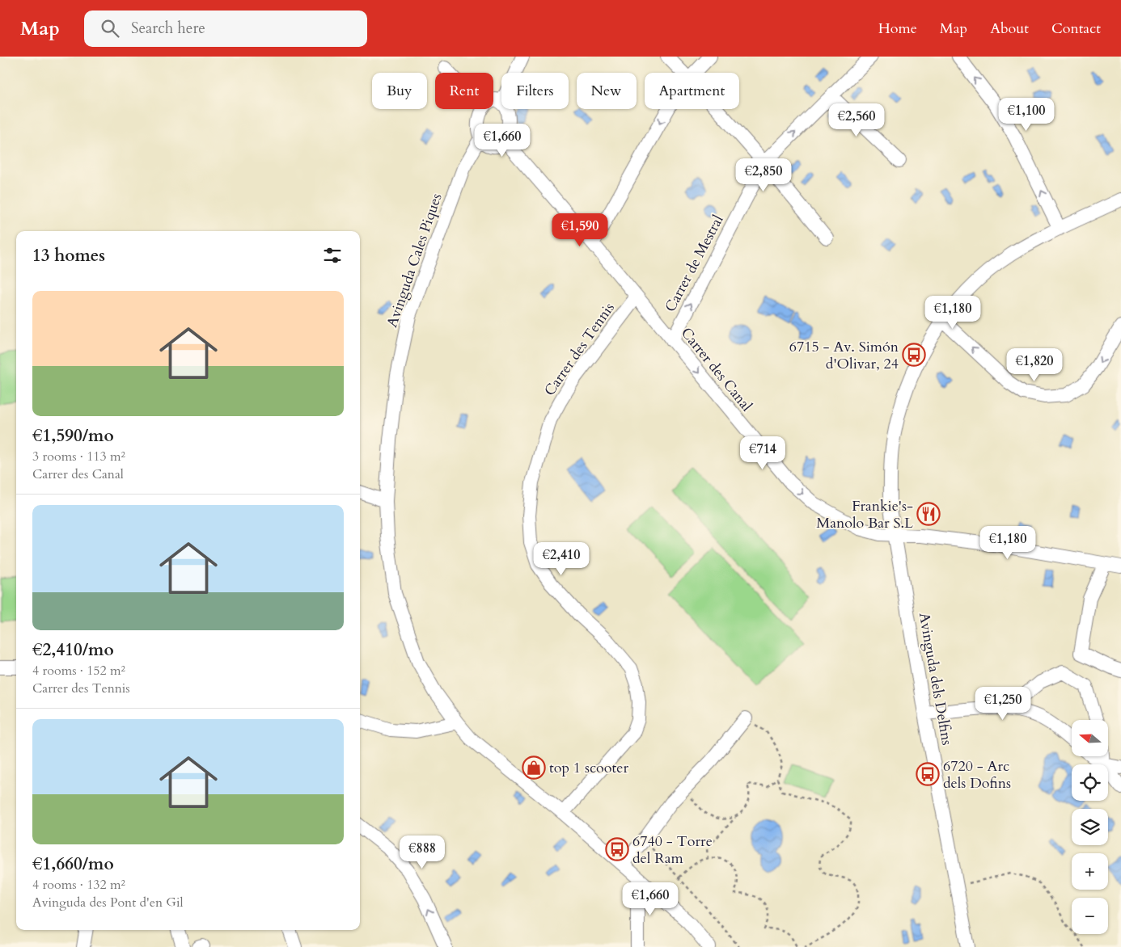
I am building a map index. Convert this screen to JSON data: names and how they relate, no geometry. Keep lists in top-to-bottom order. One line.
{"streets":{"street":["Avinguda Cales Piques","Carrer de Mestral","Carrer des Tennis","Carrer des Canal","Avinguda dels Delfins"]},"crossings":[["Avinguda Cales Piques","Carrer des Tennis"],["Carrer de Mestral","Carrer des Canal"],["Carrer des Tennis","Carrer des Canal"],["Carrer des Canal","Avinguda dels Delfins"]],"one_way":["Carrer des Canal"],"places":{"bus stop":["6715 - Av. Simón d'Olivar, 24","6720 - Arc dels Dofins","6740 - Torre del Ram"],"restaurant":["Frankie's- Manolo Bar S.L"],"shop":["top 1 scooter"]},"north":"left","page":{"header":"Map","search":"Search here","nav":["Home","Map","About","Contact"],"chip":["Buy","Rent","Filters","New","Apartment"],"price":["€1,100","€2,560","€1,660","€2,850","€1,590","€1,180","€1,820","€714","€1,180","€2,410","€1,250","€888","€1,660"],"heading":"13 homes","list":[{"name":"€1,590/mo","note":"3 rooms · 113 m² · Carrer des Canal"},{"name":"€2,410/mo","note":"4 rooms · 152 m² · Carrer des Tennis"},{"name":"€1,660/mo","note":"4 rooms · 132 m² · Avinguda des Pont d'en Gil"}],"map_buttons":["+","−"]}}
